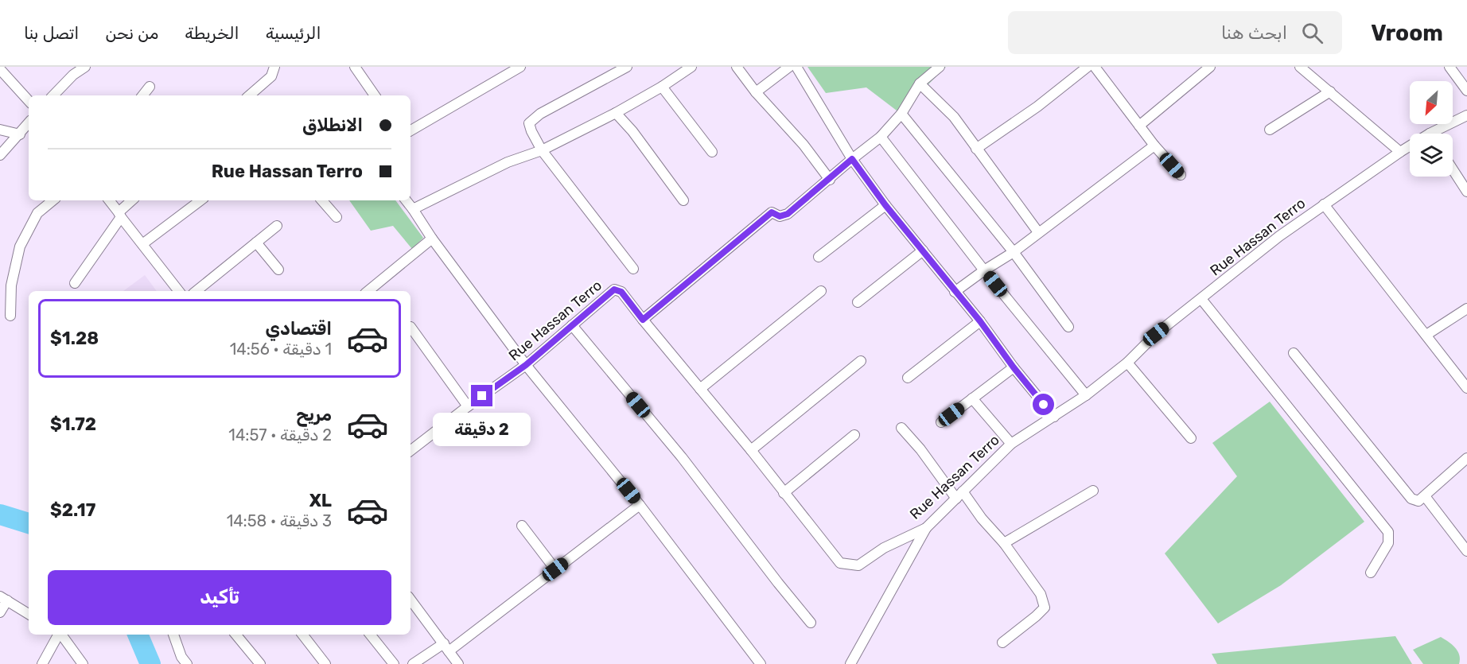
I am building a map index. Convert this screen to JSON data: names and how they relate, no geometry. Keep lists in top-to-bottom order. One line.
{"streets":{"street":["Rue Hassan Terro"]},"north":"bottom left","page":{"header":"Vroom","search":"ابحث هنا","nav":["الرئيسية","الخريطة","من نحن","اتصل بنا"],"banner":["الانطلاق","Rue Hassan Terro"],"list":[{"name":"اقتصادي","note":"1 دقيقة · 14:56","value":"$1.28"},{"name":"مريح","note":"2 دقيقة · 14:57","value":"$1.72"},{"name":"XL","note":"3 دقيقة · 14:58","value":"$2.17"}],"bubble":"2 دقيقة","buttons":"تأكيد"}}
